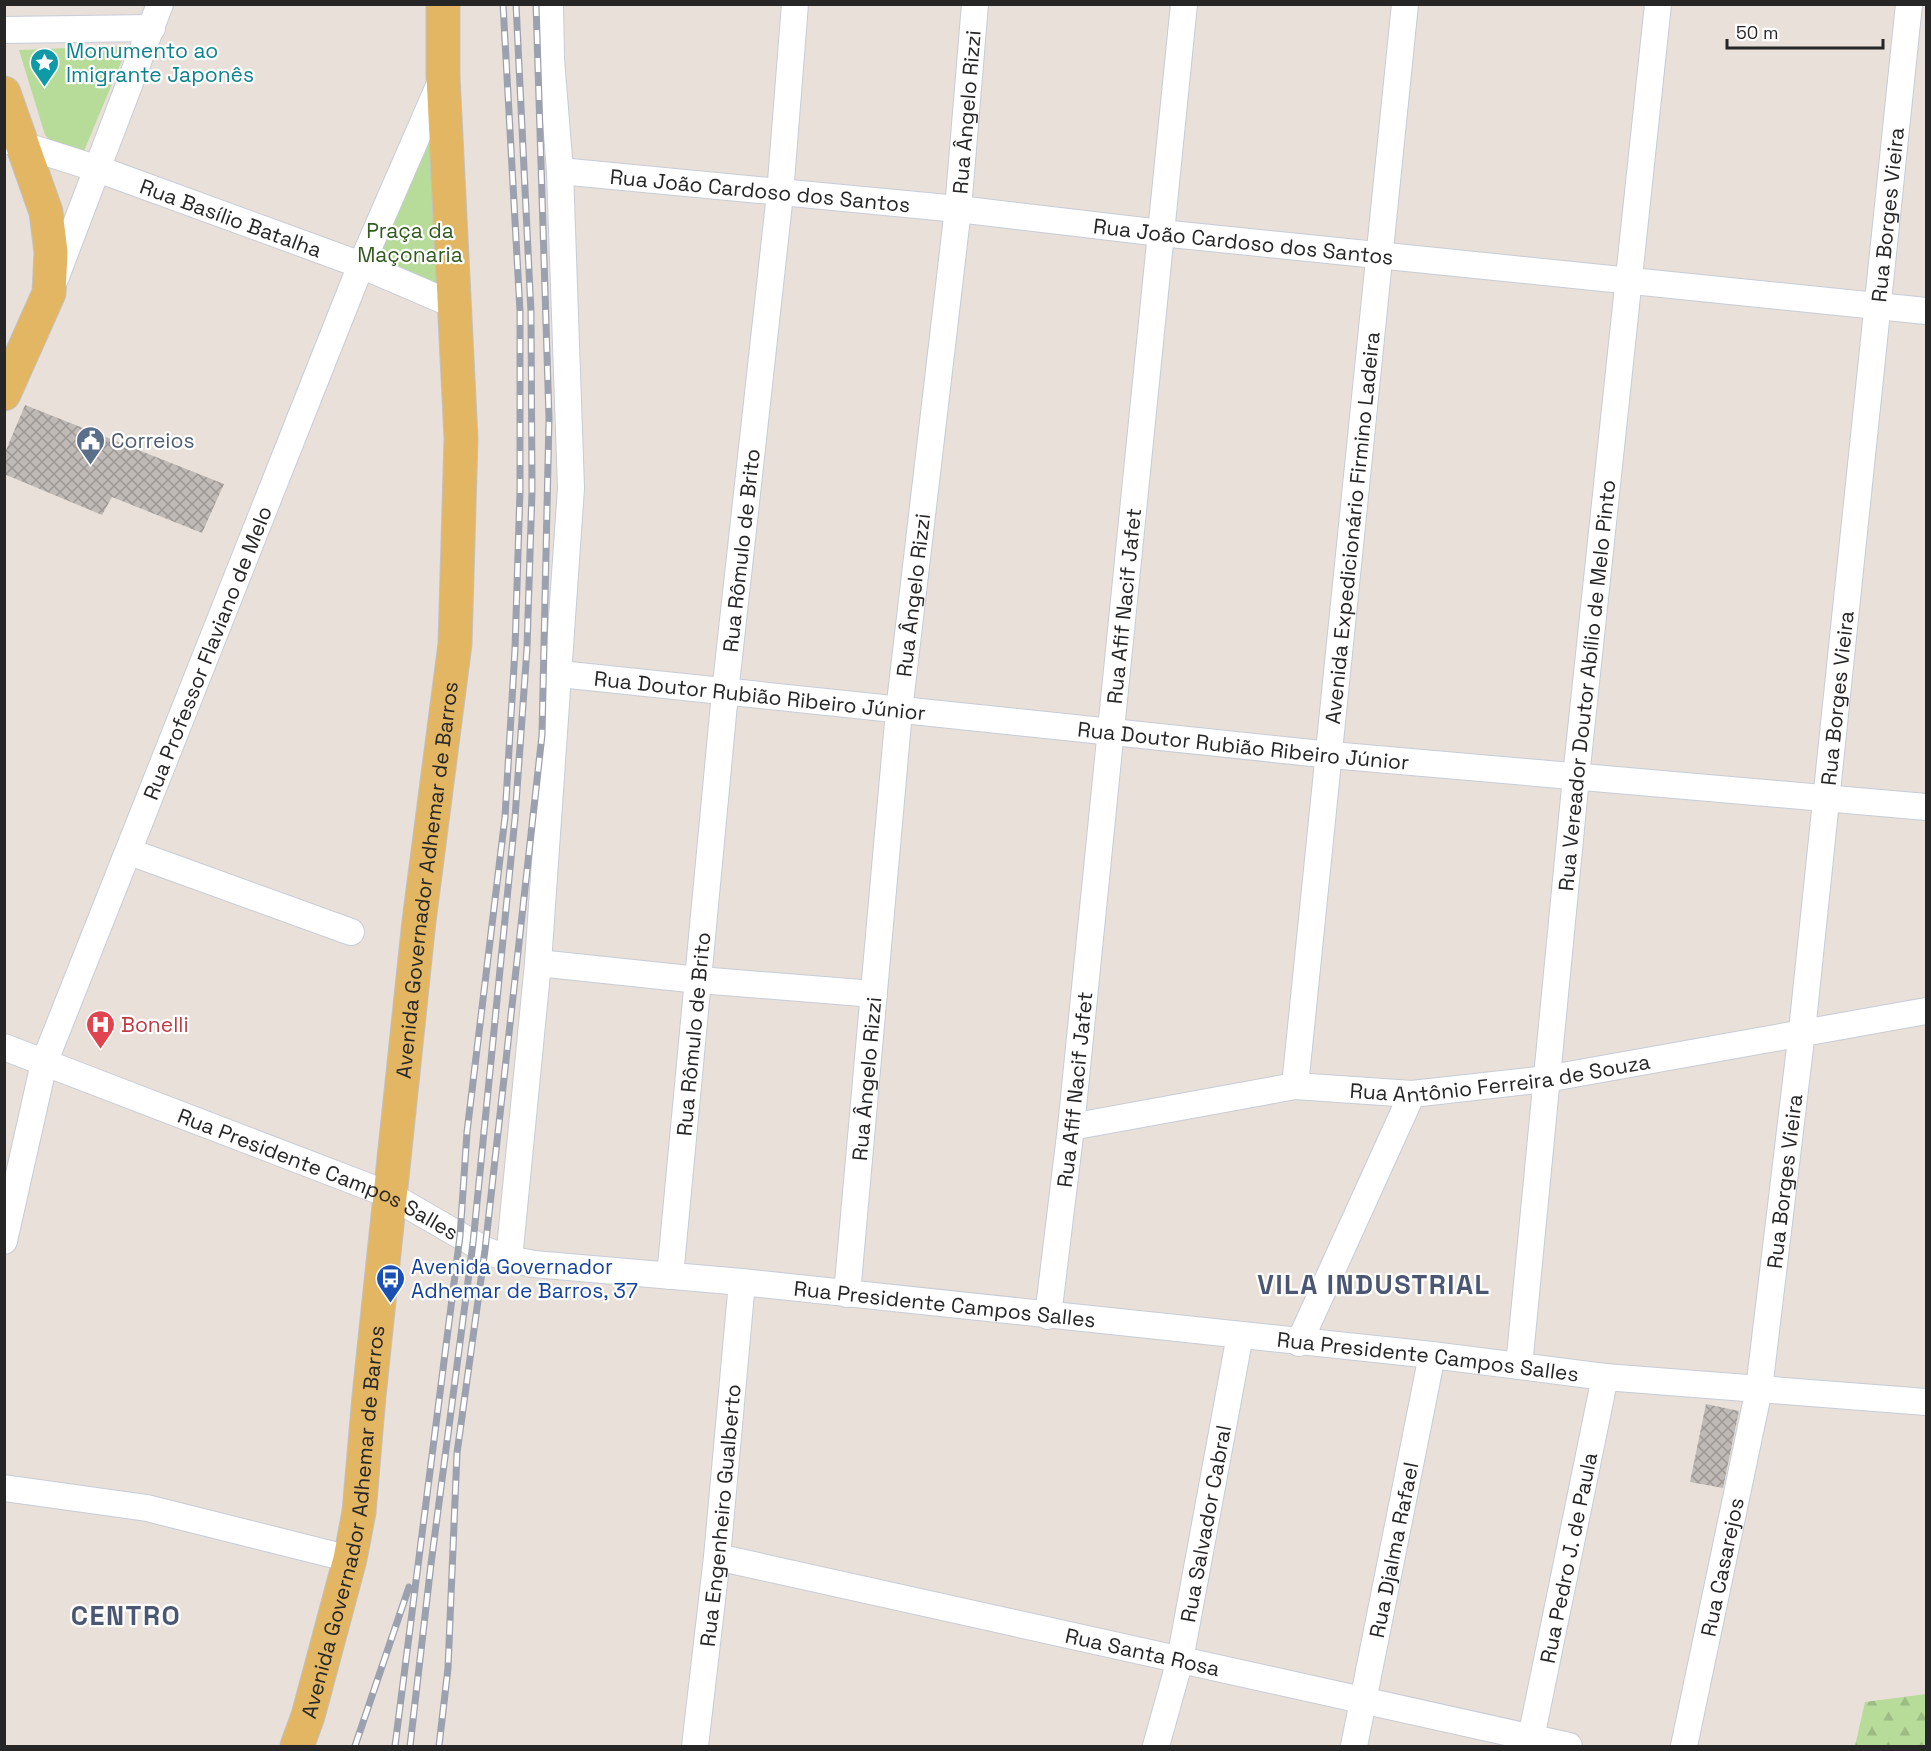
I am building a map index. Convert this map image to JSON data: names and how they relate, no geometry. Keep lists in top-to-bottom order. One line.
{"streets":{"main road":["Avenida Governador Adhemar de Barros"],"street":["Rua Ângelo Rizzi","Rua João Cardoso dos Santos","Rua Borges Vieira","Rua Basílio Batalha","Avenida Expedicionário Firmino Ladeira","Rua Rômulo de Brito","Rua Afif Nacif Jafet","Rua Professor Flaviano de Melo","Rua Vereador Doutor Abílio de Melo Pinto","Rua Doutor Rubião Ribeiro Júnior","Rua Antônio Ferreira de Souza","Rua Presidente Campos Salles","Rua Engenheiro Gualberto","Rua Salvador Cabral","Rua Djalma Rafael","Rua Pedro J. de Paula","Rua Casarejos","Rua Santa Rosa"]},"crossings":[["Rua Ângelo Rizzi","Rua João Cardoso dos Santos"],["Rua Ângelo Rizzi","Rua Doutor Rubião Ribeiro Júnior"],["Rua Ângelo Rizzi","Rua Presidente Campos Salles"],["Rua João Cardoso dos Santos","Rua Borges Vieira"],["Rua João Cardoso dos Santos","Avenida Expedicionário Firmino Ladeira"],["Rua João Cardoso dos Santos","Rua Rômulo de Brito"],["Rua João Cardoso dos Santos","Rua Afif Nacif Jafet"],["Rua João Cardoso dos Santos","Rua Vereador Doutor Abílio de Melo Pinto"],["Rua Borges Vieira","Rua Doutor Rubião Ribeiro Júnior"],["Rua Borges Vieira","Rua Antônio Ferreira de Souza"],["Rua Borges Vieira","Rua Presidente Campos Salles"],["Rua Borges Vieira","Rua Casarejos"],["Rua Basílio Batalha","Rua Professor Flaviano de Melo"],["Rua Basílio Batalha","Avenida Governador Adhemar de Barros"],["Avenida Expedicionário Firmino Ladeira","Rua Doutor Rubião Ribeiro Júnior"],["Avenida Expedicionário Firmino Ladeira","Rua Antônio Ferreira de Souza"],["Rua Rômulo de Brito","Rua Doutor Rubião Ribeiro Júnior"],["Rua Rômulo de Brito","Rua Presidente Campos Salles"],["Rua Afif Nacif Jafet","Rua Doutor Rubião Ribeiro Júnior"],["Rua Afif Nacif Jafet","Rua Antônio Ferreira de Souza"],["Rua Afif Nacif Jafet","Rua Presidente Campos Salles"],["Rua Professor Flaviano de Melo","Avenida Governador Adhemar de Barros"],["Rua Professor Flaviano de Melo","Rua Presidente Campos Salles"],["Rua Vereador Doutor Abílio de Melo Pinto","Rua Doutor Rubião Ribeiro Júnior"],["Rua Vereador Doutor Abílio de Melo Pinto","Rua Antônio Ferreira de Souza"],["Rua Vereador Doutor Abílio de Melo Pinto","Rua Presidente Campos Salles"],["Avenida Governador Adhemar de Barros","Rua Presidente Campos Salles"],["Rua Presidente Campos Salles","Rua Engenheiro Gualberto"],["Rua Presidente Campos Salles","Rua Salvador Cabral"],["Rua Presidente Campos Salles","Rua Djalma Rafael"],["Rua Presidente Campos Salles","Rua Pedro J. de Paula"],["Rua Presidente Campos Salles","Rua Casarejos"],["Rua Engenheiro Gualberto","Rua Santa Rosa"],["Rua Salvador Cabral","Rua Santa Rosa"],["Rua Djalma Rafael","Rua Santa Rosa"],["Rua Pedro J. de Paula","Rua Santa Rosa"]],"districts":["VILA INDUSTRIAL","CENTRO"],"parks":["Praça da Maçonaria"],"places":{"place":["Monumento ao Imigrante Japonês"],"public building":["Correios"],"hospital":["Bonelli"],"bus stop":["Avenida Governador Adhemar de Barros, 37"]},"scale_bar":"50 m"}
